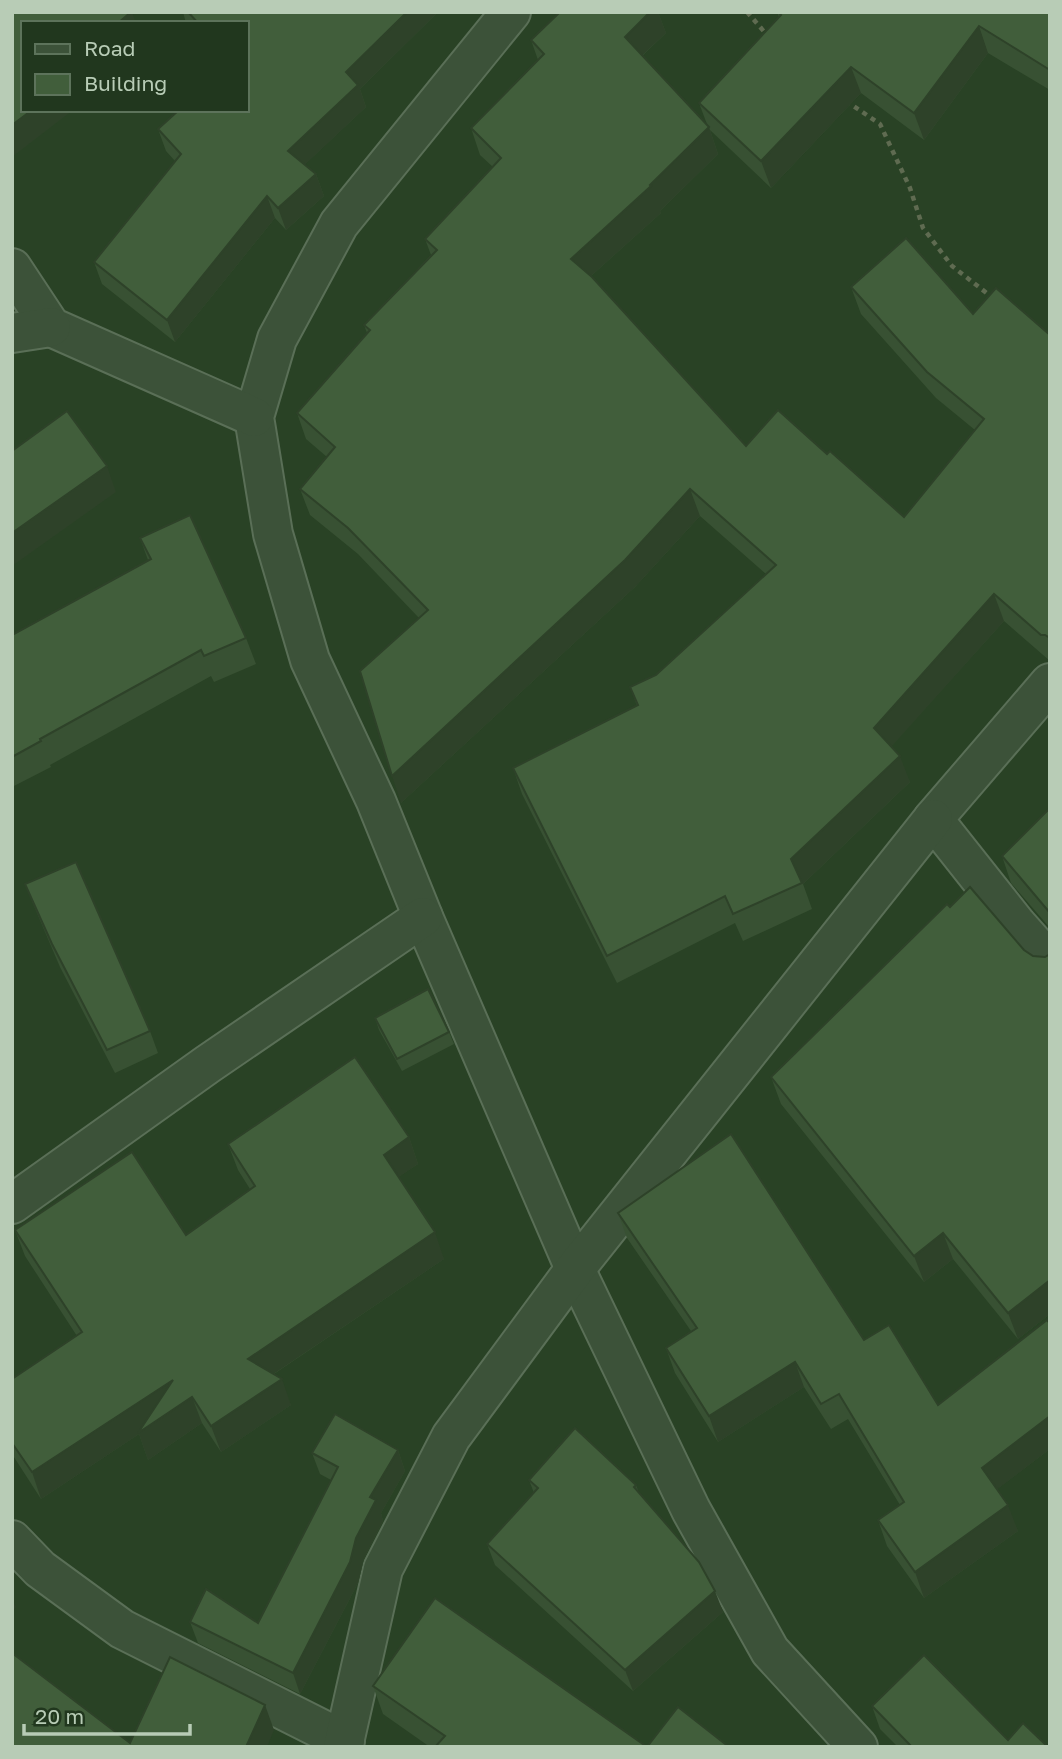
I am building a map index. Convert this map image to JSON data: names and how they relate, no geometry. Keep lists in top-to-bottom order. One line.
{"legend":["Road","Building"],"scale_bar":"20 m"}
